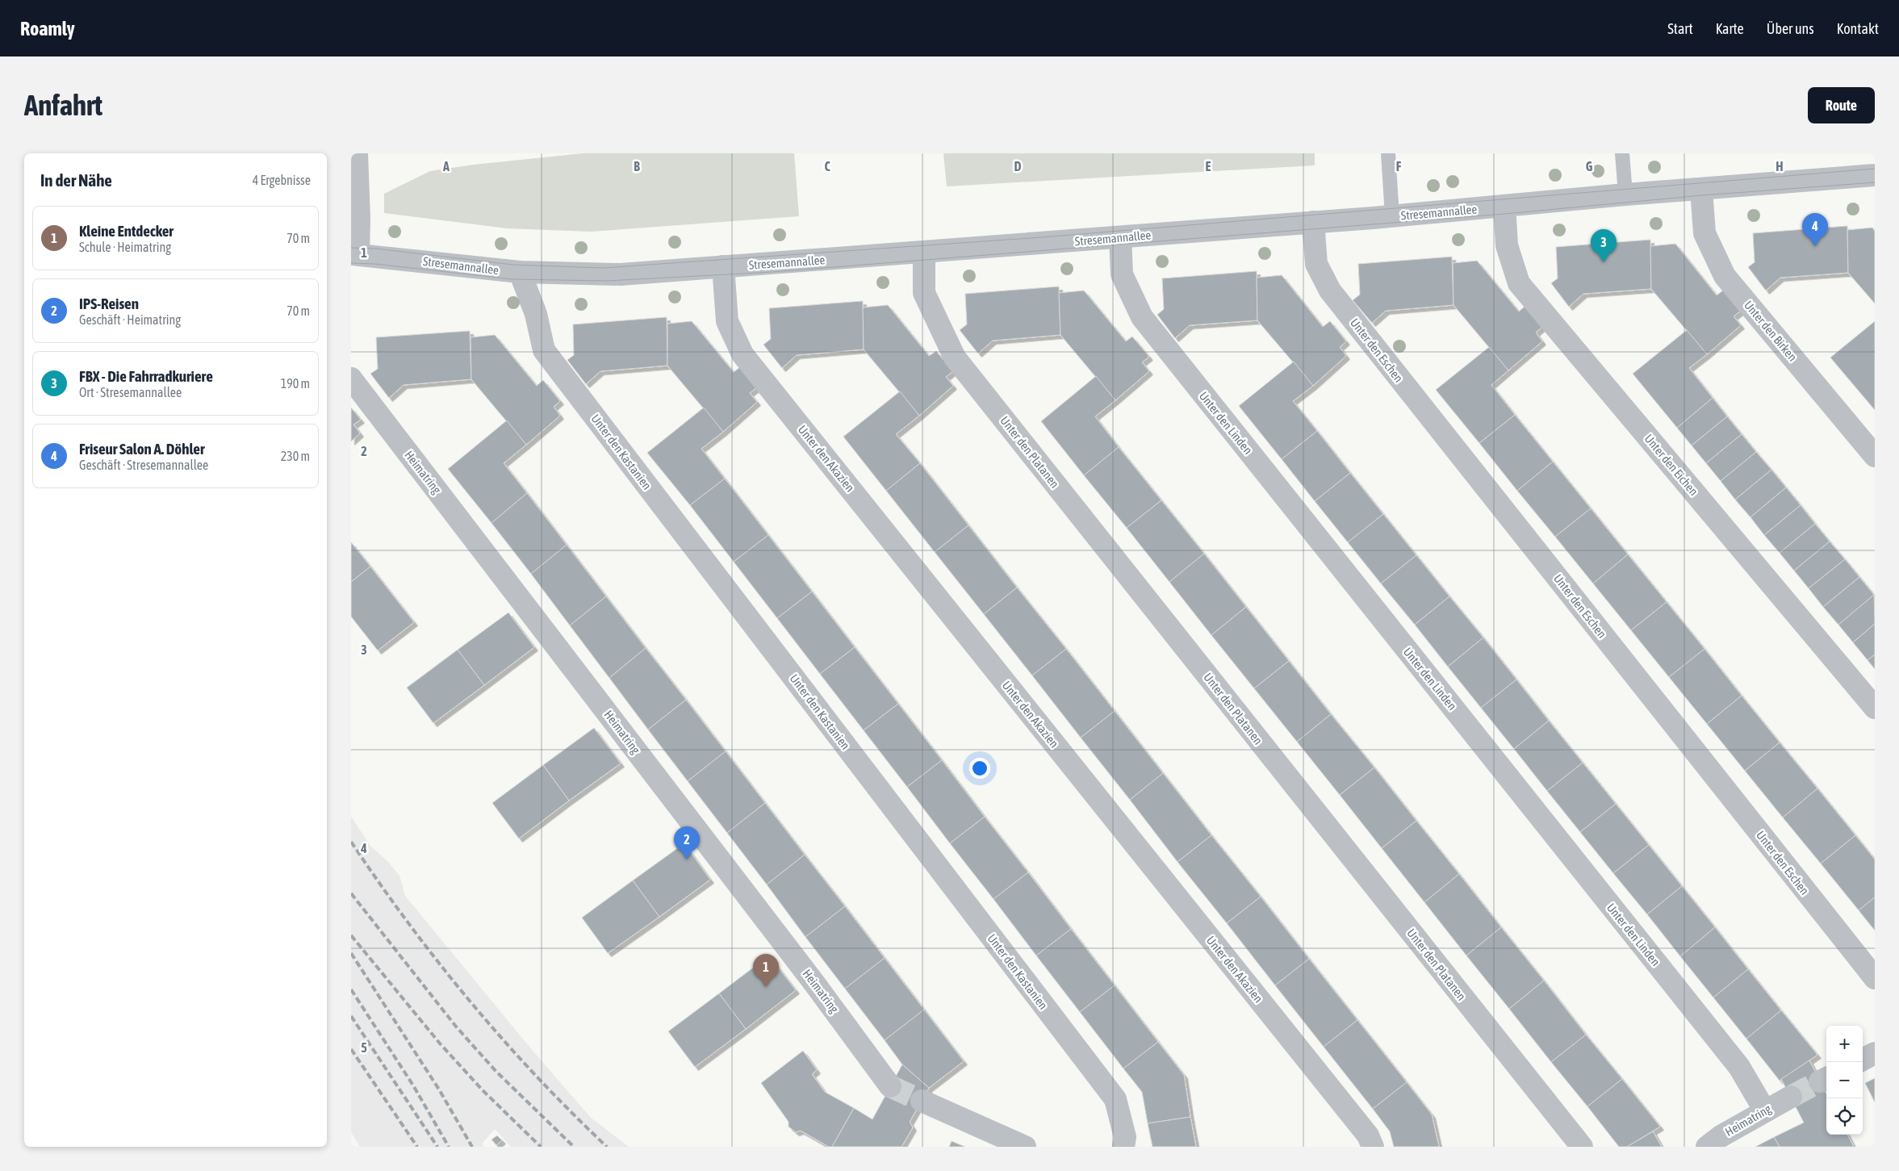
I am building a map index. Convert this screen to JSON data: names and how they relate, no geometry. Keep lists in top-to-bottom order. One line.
{"streets":{"street":["Stresemannallee","Unter den Birken","Unter den Eschen","Unter den Linden","Unter den Kastanien","Unter den Platanen","Unter den Akazien","Unter den Eichen","Heimatring"]},"crossings":[["Stresemannallee","Unter den Birken"],["Stresemannallee","Unter den Eschen"],["Stresemannallee","Unter den Linden"],["Stresemannallee","Unter den Kastanien"],["Stresemannallee","Unter den Platanen"],["Stresemannallee","Unter den Akazien"],["Stresemannallee","Unter den Eichen"],["Unter den Linden","Heimatring"]],"page":{"header":"Roamly","nav":["Start","Karte","Über uns","Kontakt"],"buttons":"Route","title":"Anfahrt","heading":["In der Nähe","4 Ergebnisse"],"list":[{"mark":"1","name":"Kleine Entdecker","note":"Schule · Heimatring","value":"70 m"},{"mark":"2","name":"IPS-Reisen","note":"Geschäft · Heimatring","value":"70 m"},{"mark":"3","name":"FBX - Die Fahrradkuriere","note":"Ort · Stresemannallee","value":"190 m"},{"mark":"4","name":"Friseur Salon A. Döhler","note":"Geschäft · Stresemannallee","value":"230 m"}],"pins":["4","3","2","1"],"map_buttons":["+","−"]},"grid":{"columns":["A","B","C","D","E","F","G","H"],"rows":["1","2","3","4","5"]}}
